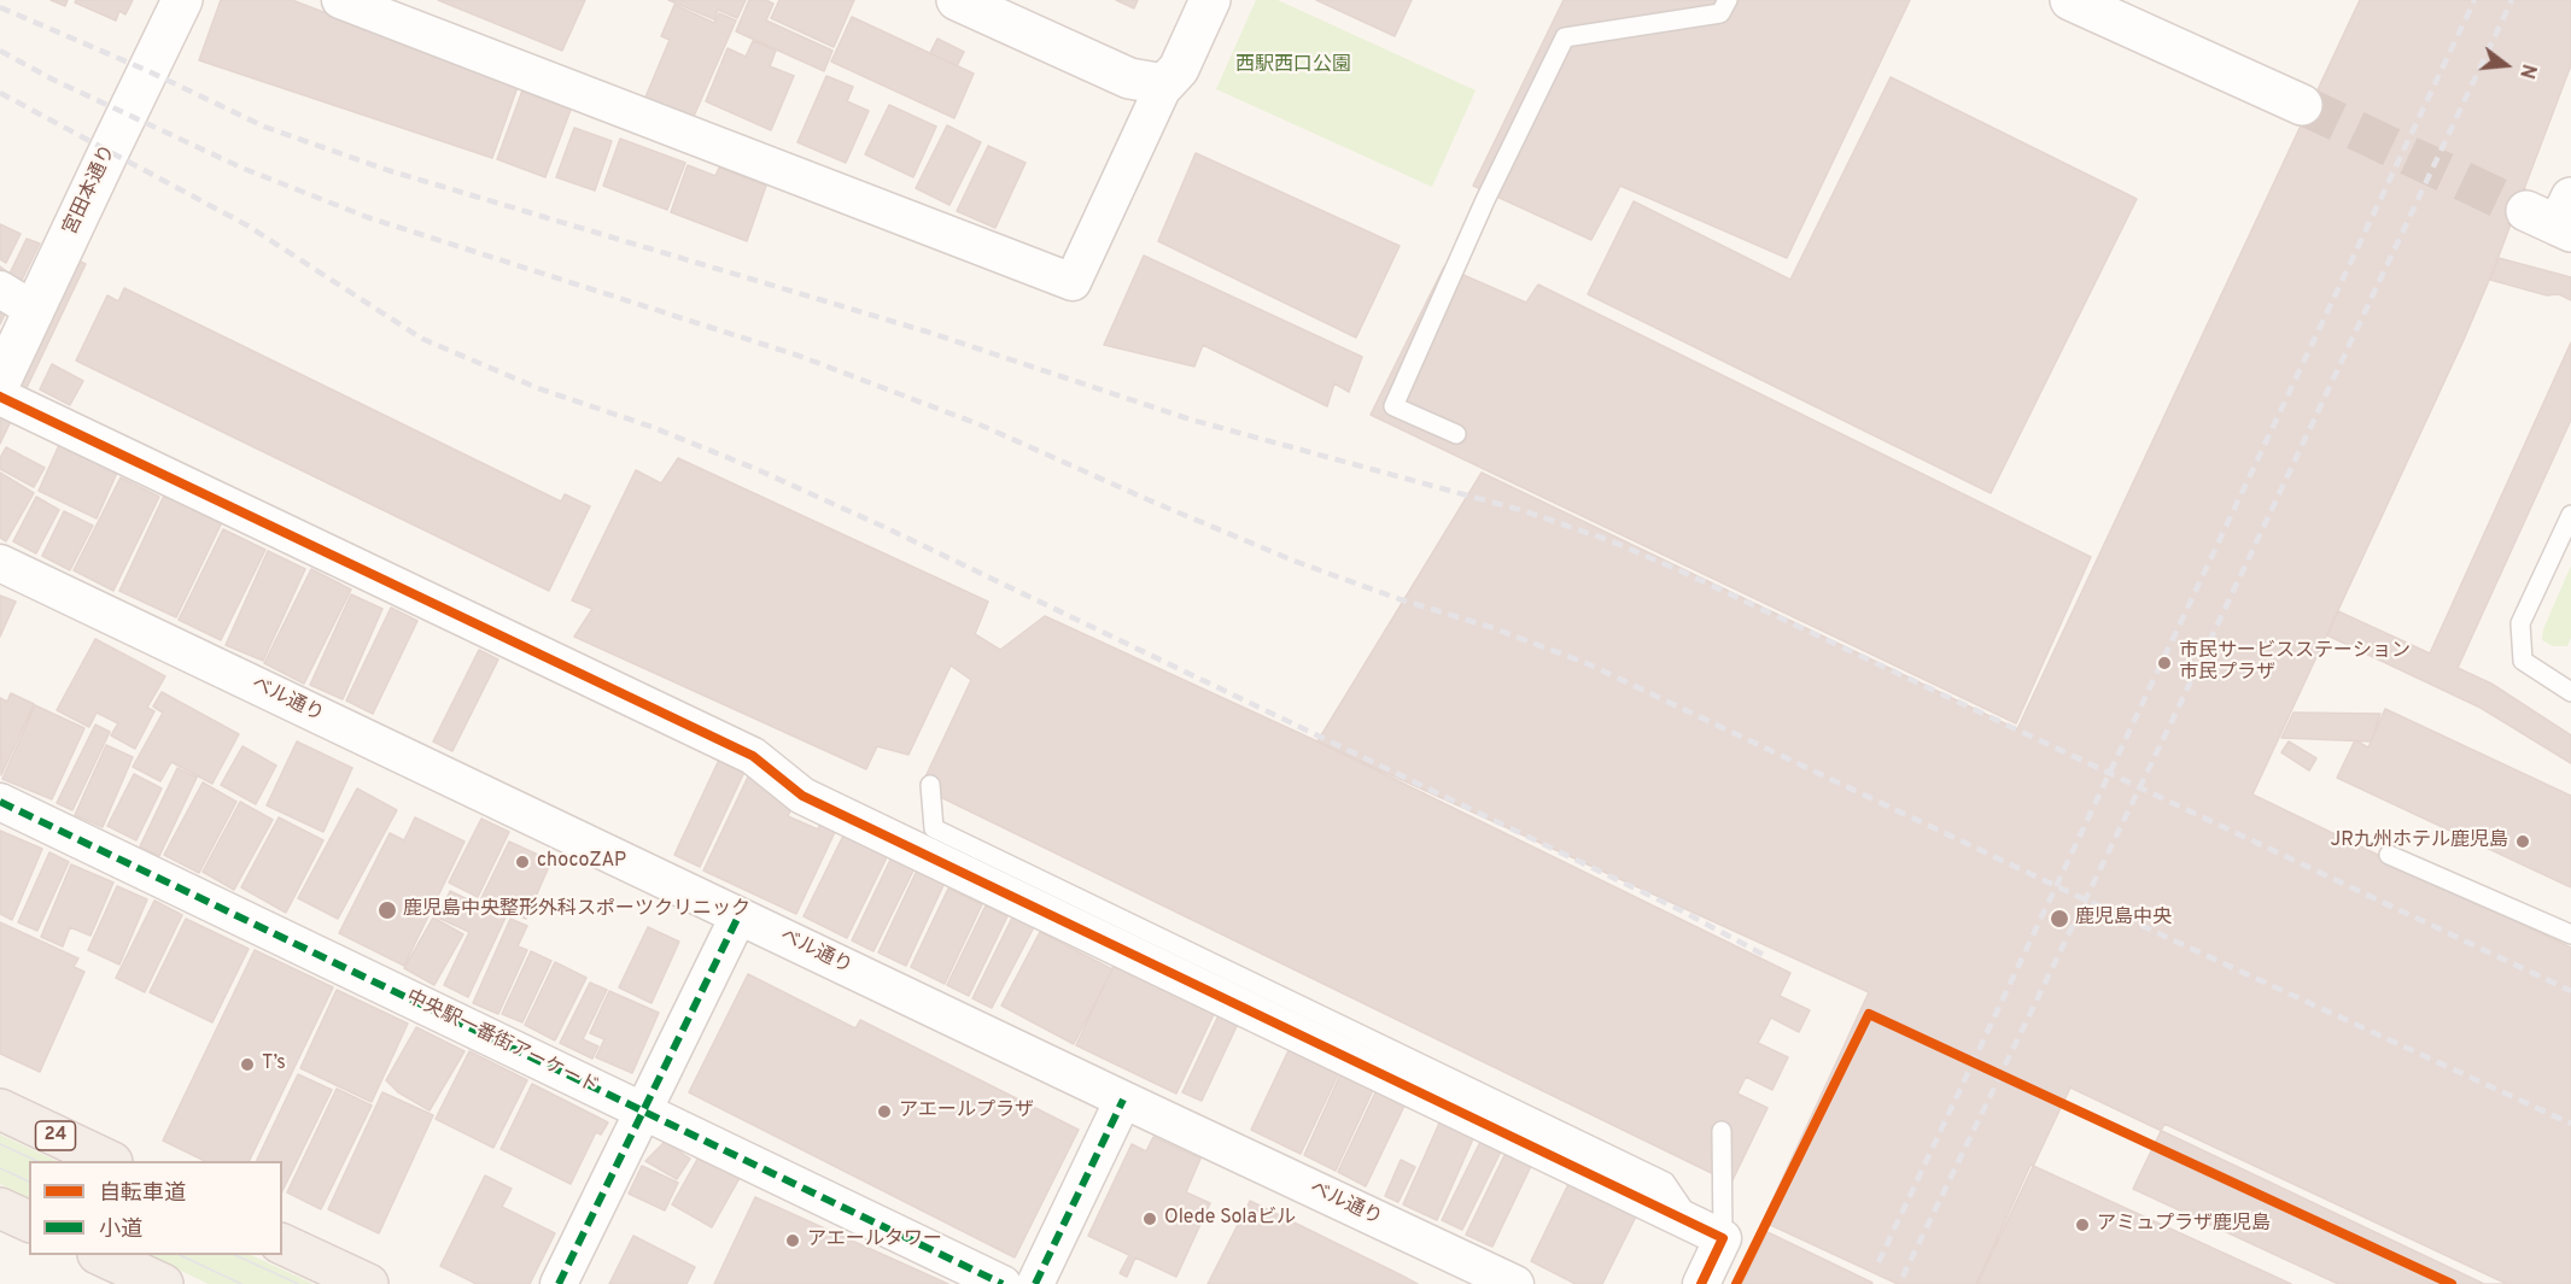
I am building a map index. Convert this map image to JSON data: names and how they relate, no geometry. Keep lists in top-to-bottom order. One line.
{"streets":{"main road":["24"],"street":["宮田本通り","ベル通り","中央駅一番街アーケード"]},"parks":["西駅西口公園"],"places":["市民サービスステーション 市民プラザ","JR九州ホテル鹿児島","chocoZAP","鹿児島中央整形外科スポーツクリニック","鹿児島中央","T’s","アエールプラザ","Olede Solaビル","アミュプラザ鹿児島","アエールタワー"],"legend":["自転車道","小道"],"north":"right"}
